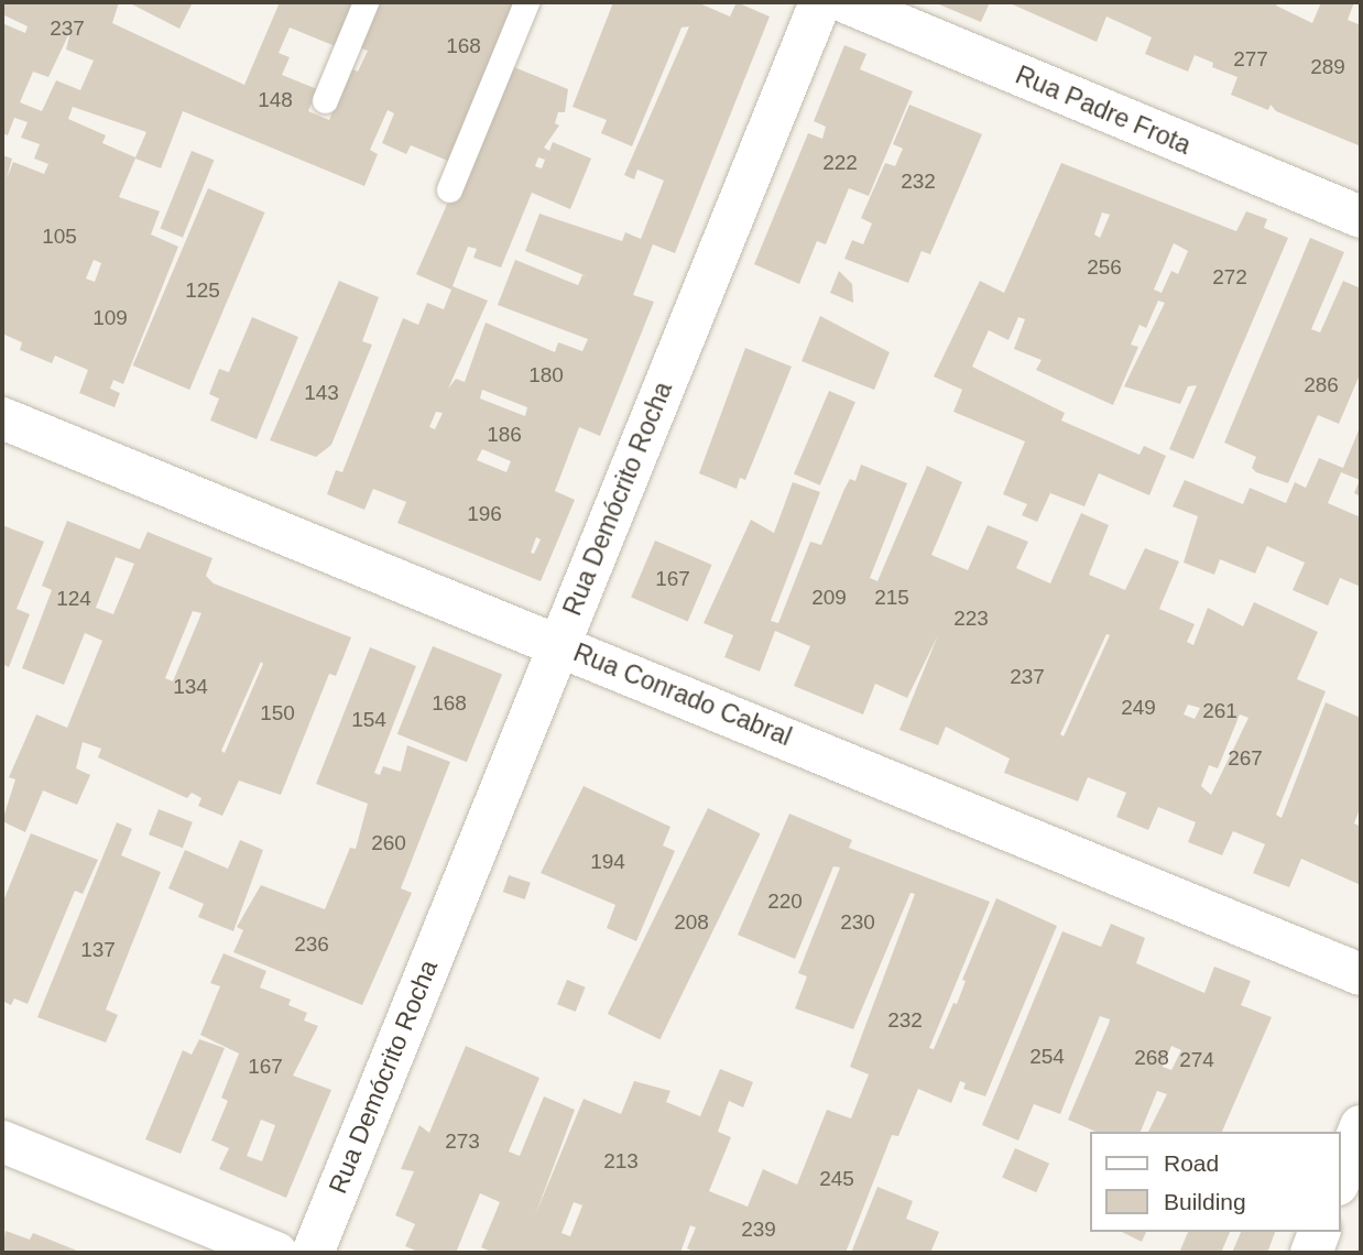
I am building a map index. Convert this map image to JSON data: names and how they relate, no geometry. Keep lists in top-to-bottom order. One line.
{"streets":{"street":["Rua Padre Frota","Rua Demócrito Rocha","Rua Conrado Cabral"]},"crossings":[["Rua Demócrito Rocha","Rua Conrado Cabral"]],"house_numbers":["237","168","277","289","148","222","232","105","256","272","125","109","180","286","143","186","196","167","209","215","124","223","237","134","168","249","261","150","154","267","260","194","220","208","230","236","137","232","254","268","274","167","273","213","245","239"],"legend":["Road","Building"]}
